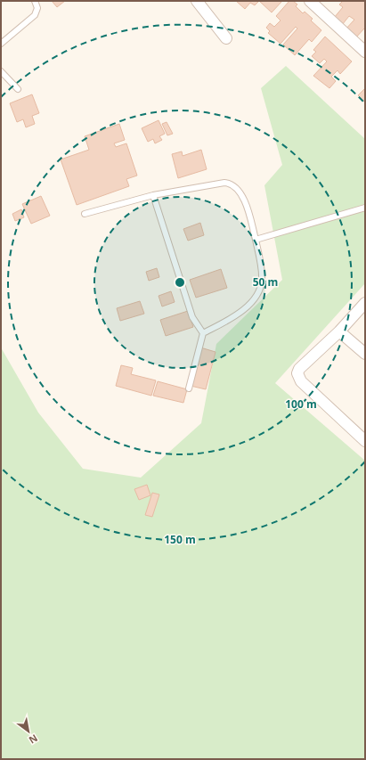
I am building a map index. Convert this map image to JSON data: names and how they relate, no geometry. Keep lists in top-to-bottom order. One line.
{"north":"bottom right","rings":["50 m","100 m","150 m"]}
